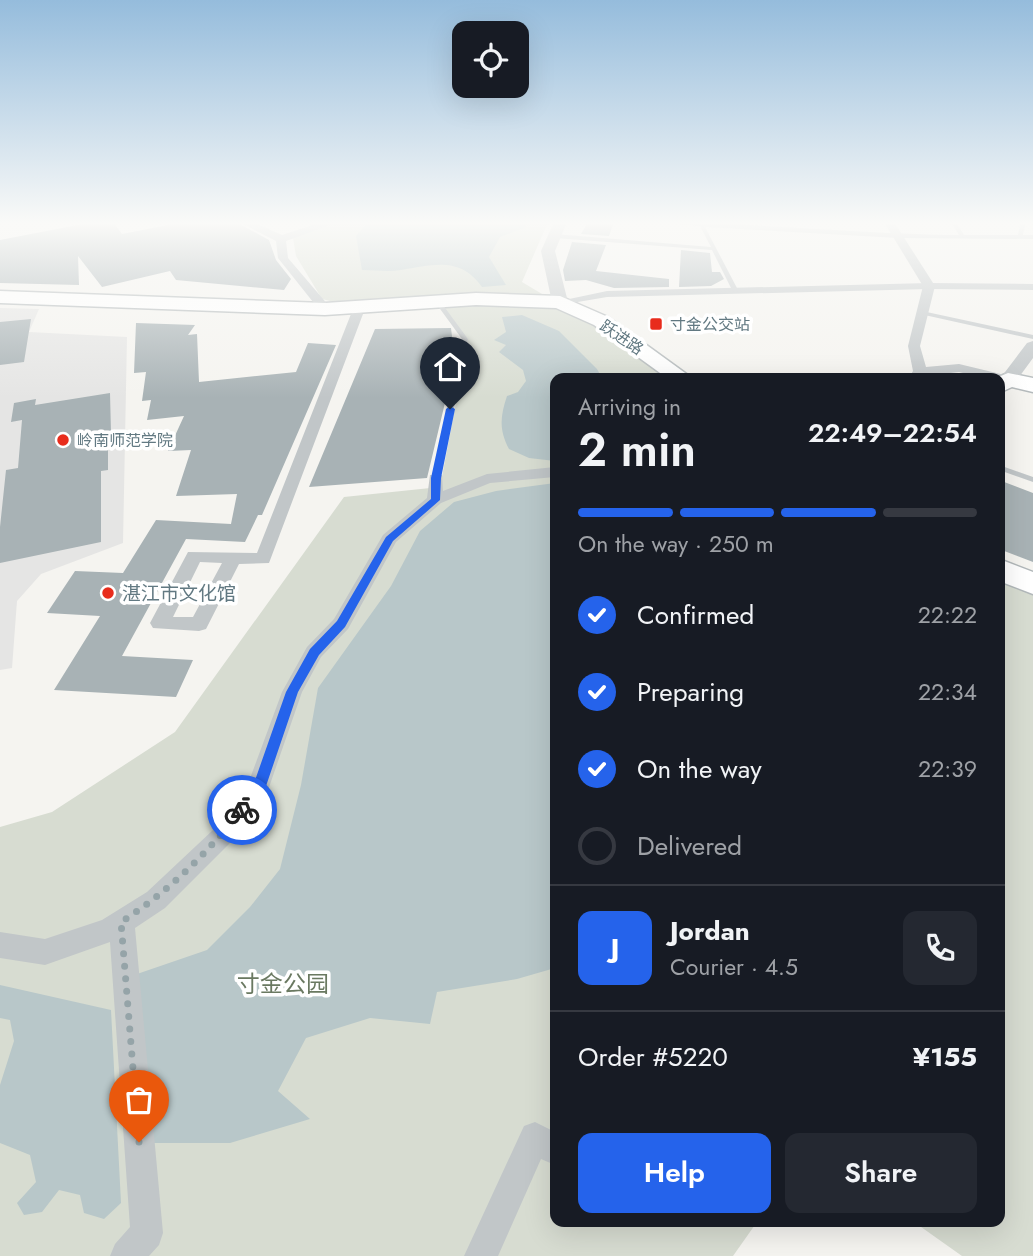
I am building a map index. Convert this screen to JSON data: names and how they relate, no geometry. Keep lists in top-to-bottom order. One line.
{"streets":{"main road":["跃进路"]},"parks":["寸金公园"],"places":{"transit":["寸金公交站"],"other":["岭南师范学院","湛江市文化馆"]},"page":{"heading":["2 min","Arriving in","22:49–22:54"],"panel":["Jordan","Courier · 4.5","Order #5220","¥155"],"bar":"On the way · 250 m","list":[["Confirmed","22:22"],["Preparing","22:34"],["On the way","22:39"],"Delivered"],"round":"J","buttons":["Help","Share"]}}
